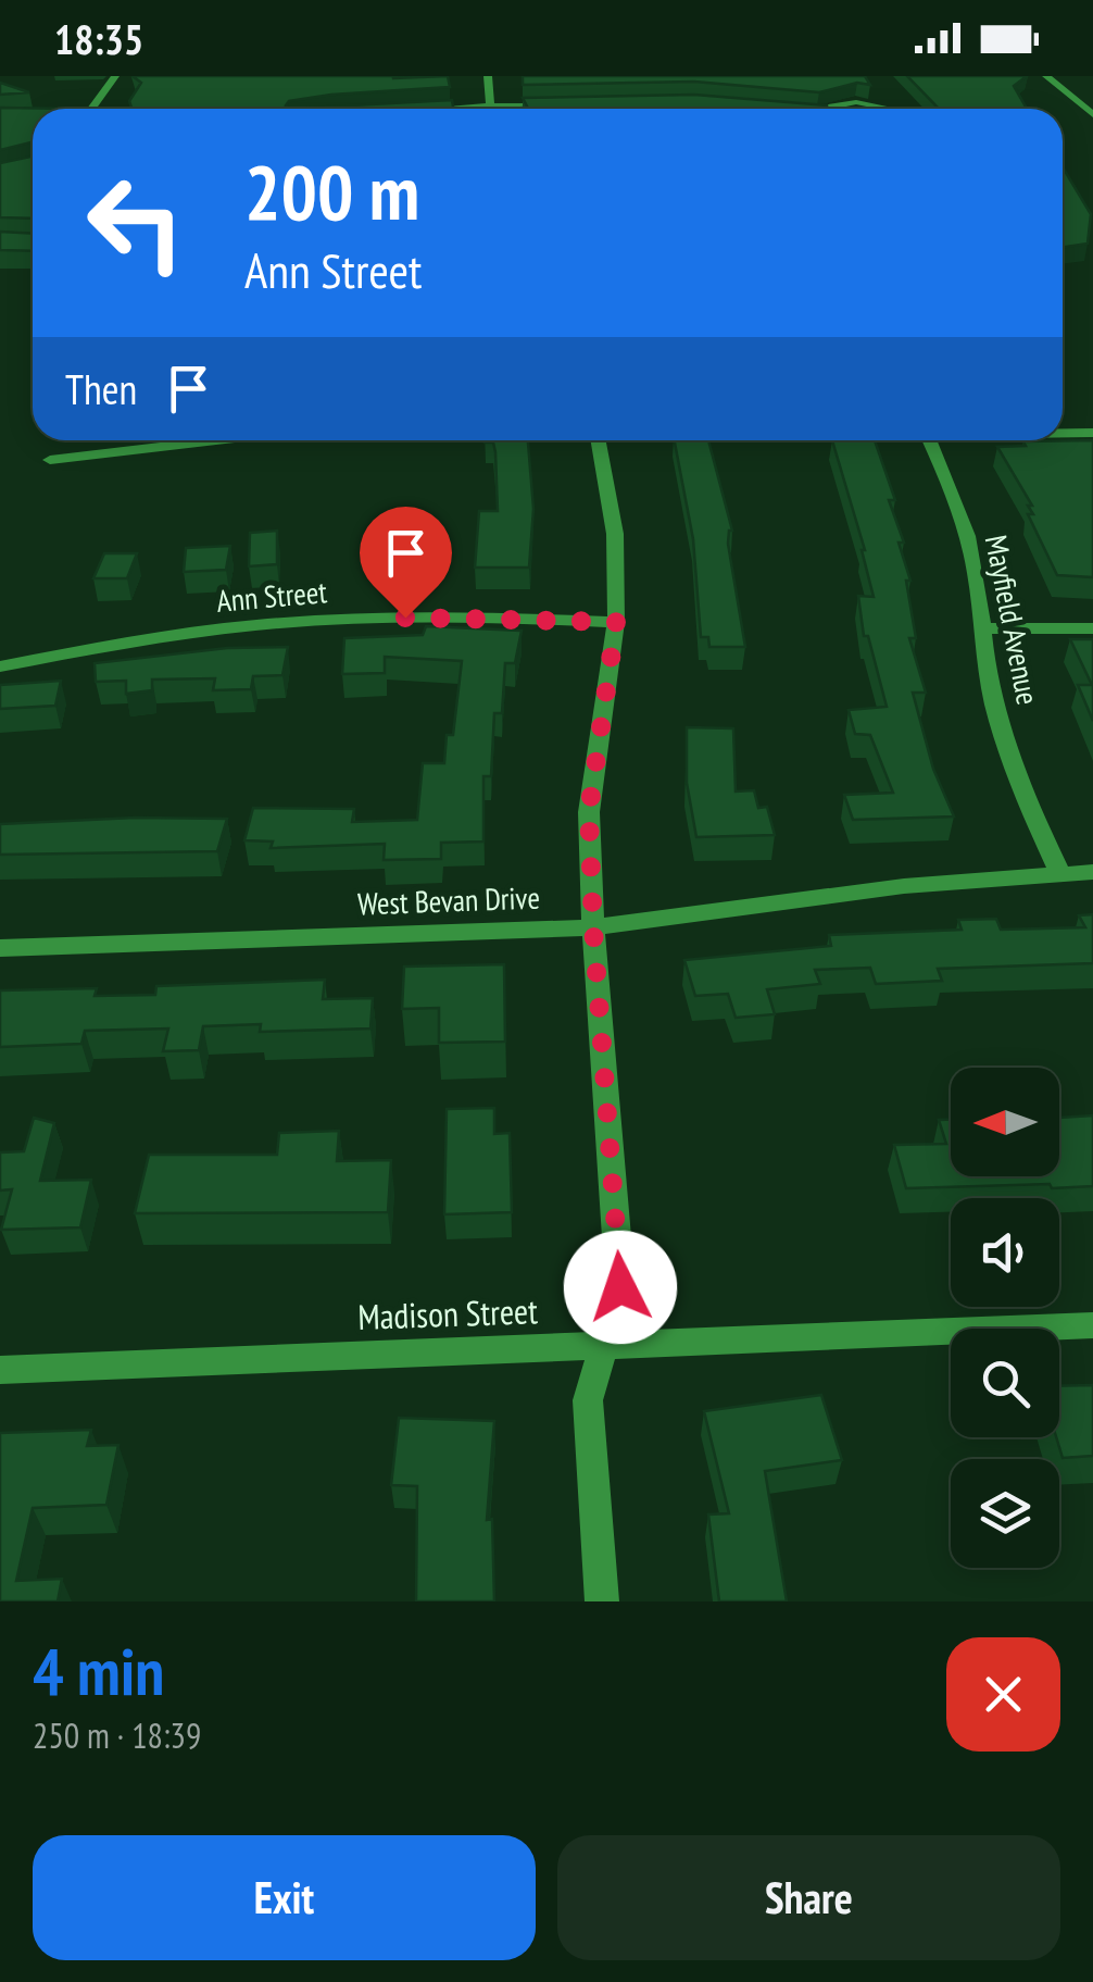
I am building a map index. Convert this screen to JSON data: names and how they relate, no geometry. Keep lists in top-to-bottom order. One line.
{"streets":{"street":["Ann Street","Mayfield Avenue","West Bevan Drive","Madison Street"]},"crossings":[["Mayfield Avenue","West Bevan Drive"]],"north":"left","page":{"status":"18:35","turn":["200 m","Ann Street"],"then":"Then","heading":["4 min","250 m · 18:39"],"buttons":["Exit","Share"]}}
